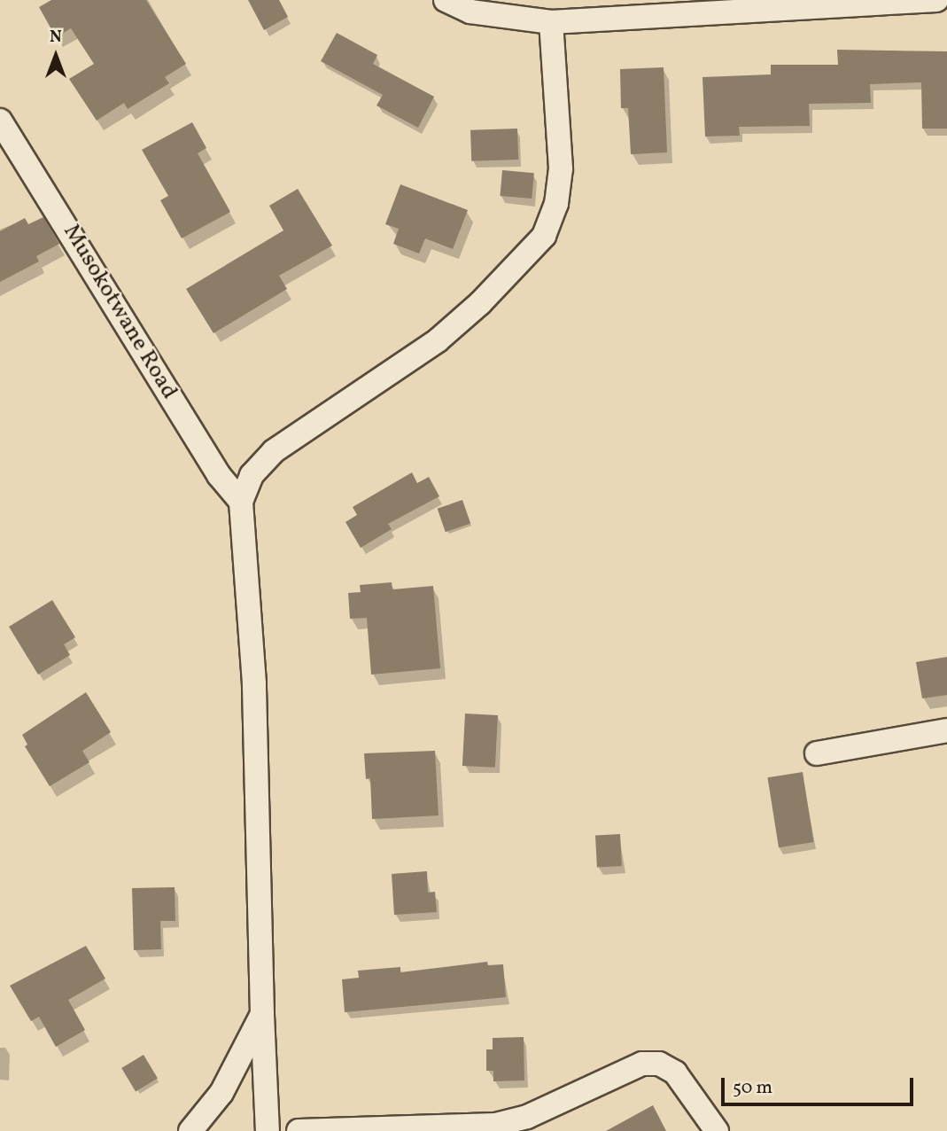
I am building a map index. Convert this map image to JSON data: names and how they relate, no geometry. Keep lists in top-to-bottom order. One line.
{"streets":{"street":["Musokotwane Road"]},"scale_bar":"50 m","north":"top"}
